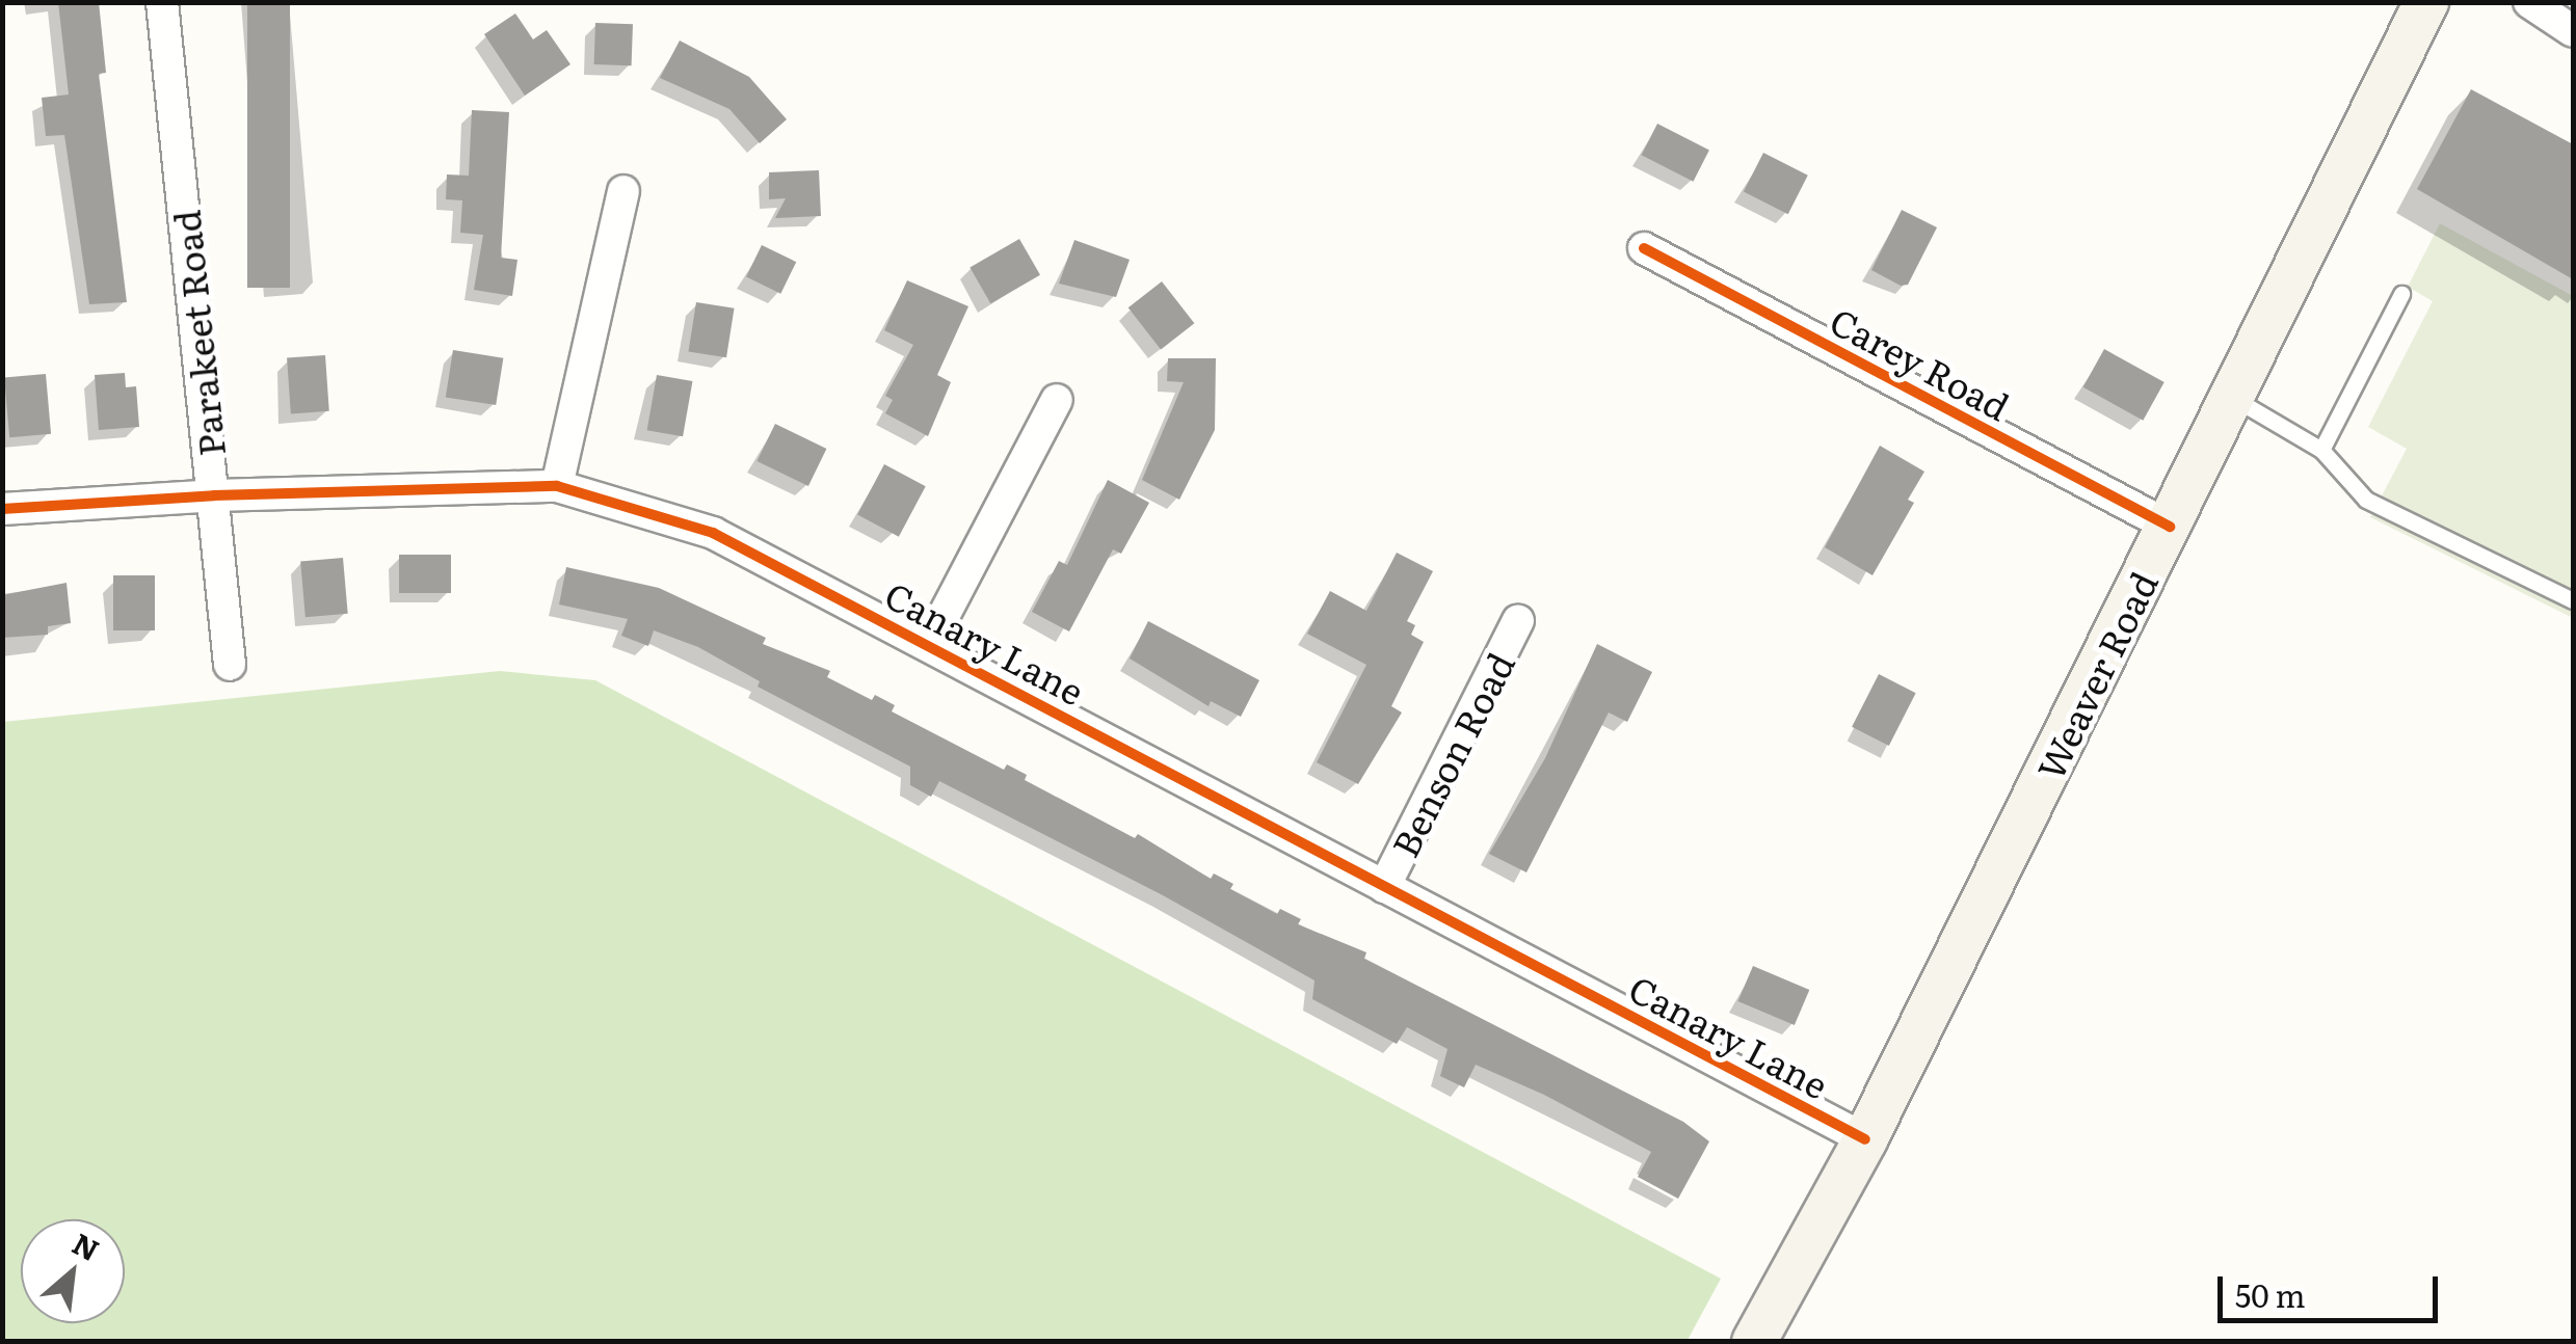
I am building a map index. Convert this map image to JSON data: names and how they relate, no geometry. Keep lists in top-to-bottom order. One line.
{"streets":{"main road":["Weaver Road"],"street":["Parakeet Road","Carey Road","Canary Lane","Benson Road"]},"crossings":[["Parakeet Road","Canary Lane"],["Carey Road","Weaver Road"],["Canary Lane","Weaver Road"],["Canary Lane","Benson Road"]],"scale_bar":"50 m","north":"top right"}
